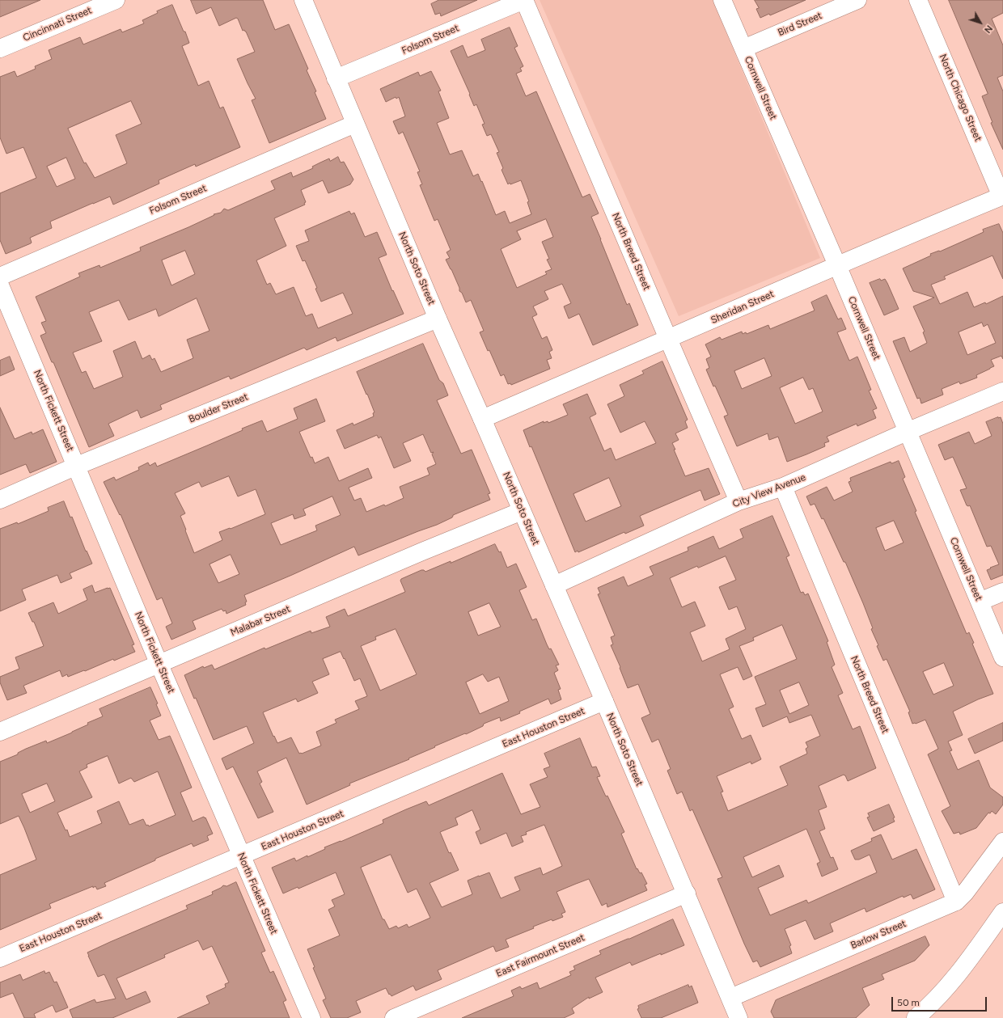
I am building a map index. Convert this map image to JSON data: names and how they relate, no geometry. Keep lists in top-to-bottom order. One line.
{"streets":{"main road":["Cincinnati Street","Bird Street","Folsom Street","Cornwell Street","North Chicago Street","North Breed Street","North Soto Street","Sheridan Street","Boulder Street","North Fickett Street","City View Avenue","Malabar Street","East Houston Street","Barlow Street","East Fairmount Street"]},"crossings":[["Bird Street","Cornwell Street"],["Folsom Street","North Breed Street"],["Folsom Street","North Soto Street"],["Cornwell Street","Sheridan Street"],["Cornwell Street","City View Avenue"],["North Chicago Street","Sheridan Street"],["North Breed Street","Sheridan Street"],["North Breed Street","City View Avenue"],["North Breed Street","Barlow Street"],["North Soto Street","Sheridan Street"],["North Soto Street","Boulder Street"],["North Soto Street","City View Avenue"],["North Soto Street","Malabar Street"],["North Soto Street","East Houston Street"],["North Soto Street","Barlow Street"],["North Soto Street","East Fairmount Street"],["Boulder Street","North Fickett Street"],["North Fickett Street","Malabar Street"],["North Fickett Street","East Houston Street"]],"scale_bar":"50 m","north":"bottom right"}
